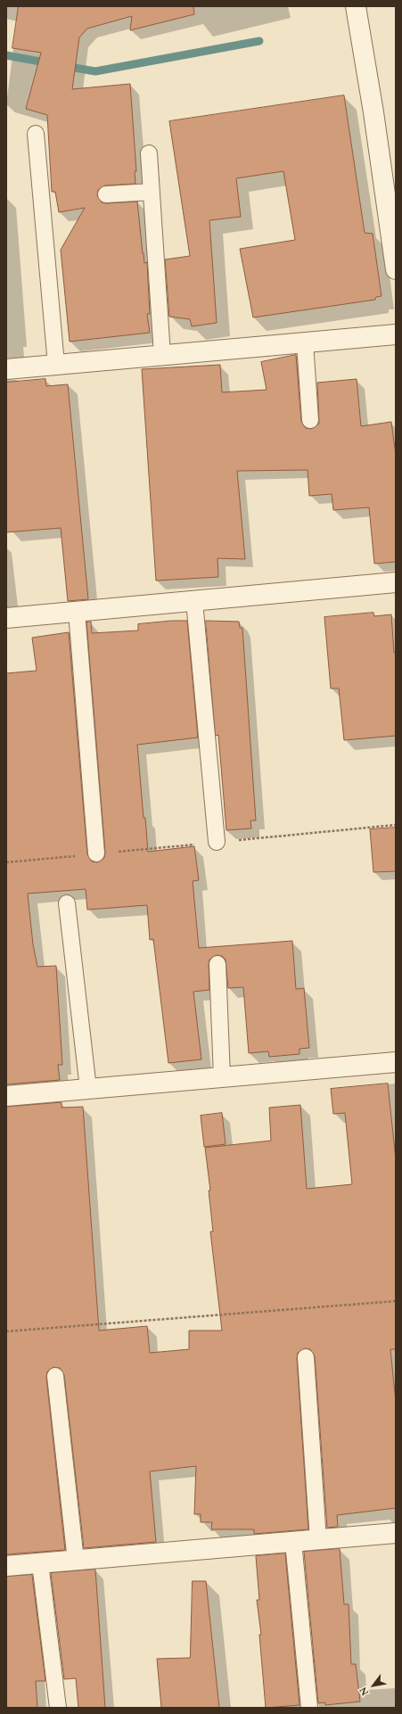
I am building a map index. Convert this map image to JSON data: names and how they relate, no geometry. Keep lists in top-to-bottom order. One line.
{"north":"bottom left"}
